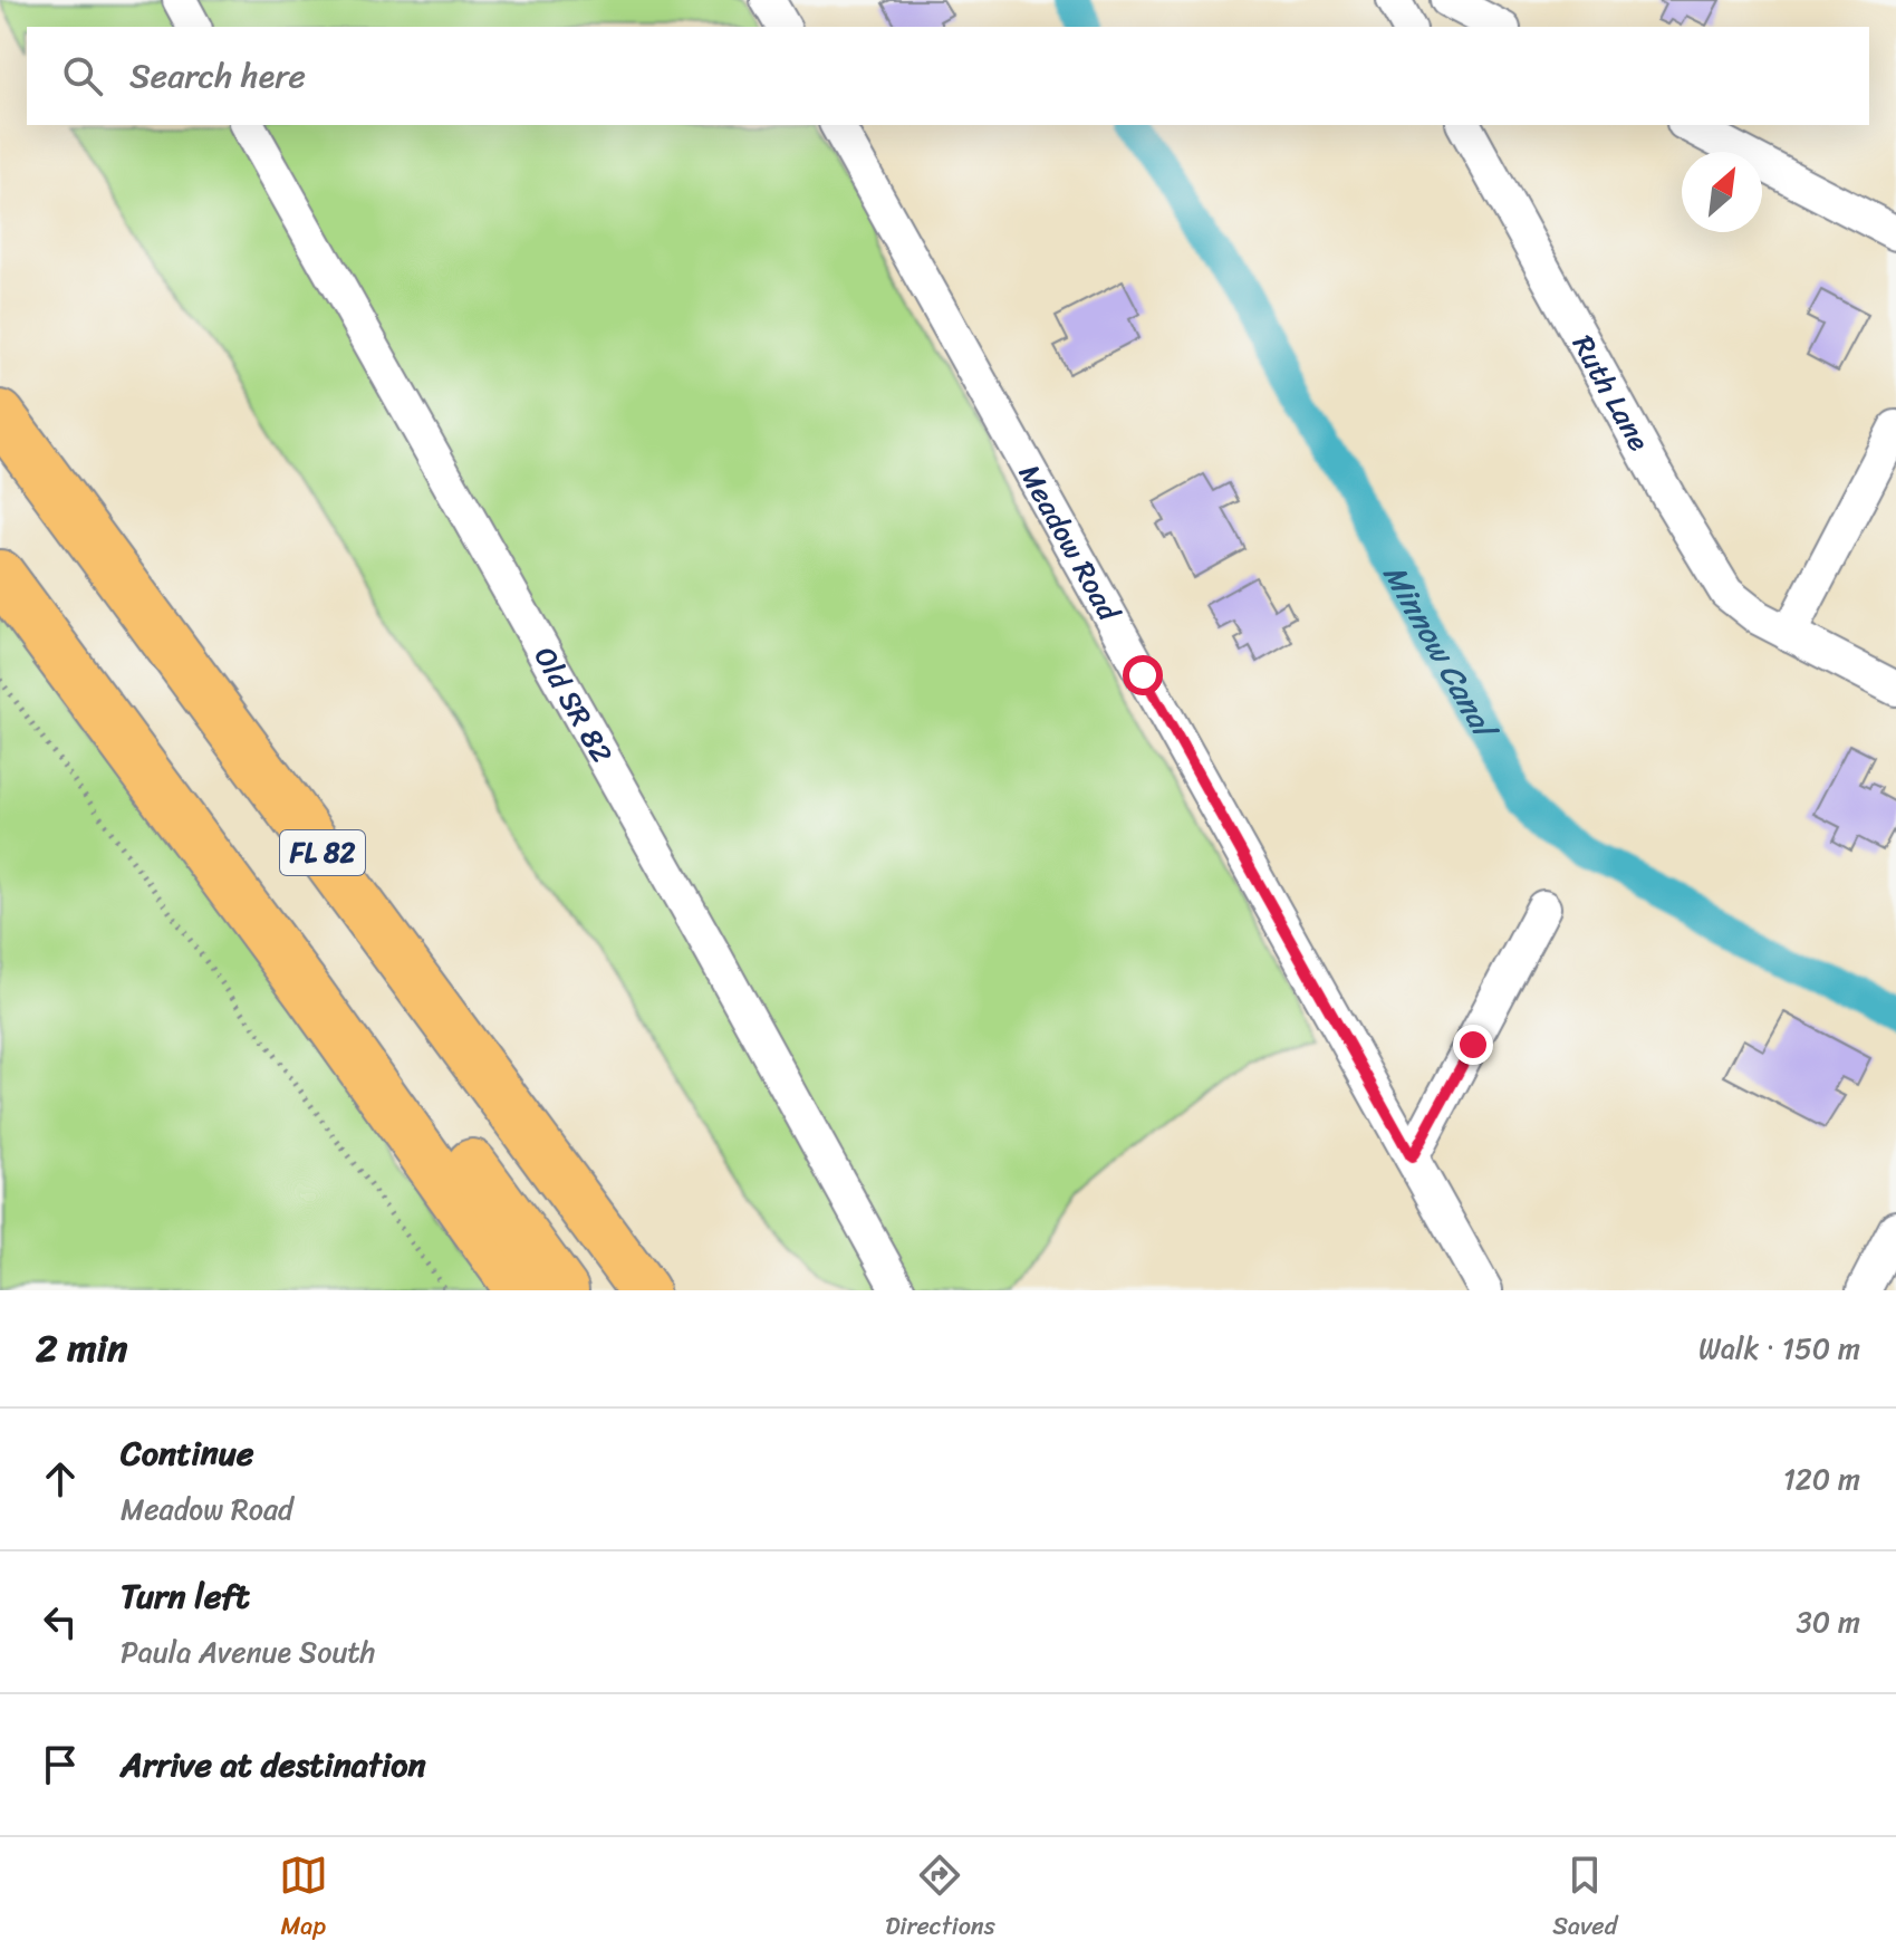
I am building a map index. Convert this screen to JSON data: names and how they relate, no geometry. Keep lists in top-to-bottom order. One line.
{"streets":{"highway":["FL 82"],"street":["Ruth Lane","Meadow Road","Old SR 82"]},"water":["Minnow Canal"],"north":"top right","page":{"search":"Search here","heading":["2 min","Walk · 150 m"],"list":[["Continue","Meadow Road","120 m"],["Turn left","Paula Avenue South","30 m"],"Arrive at destination"],"nav":["Map","Directions","Saved"]}}
